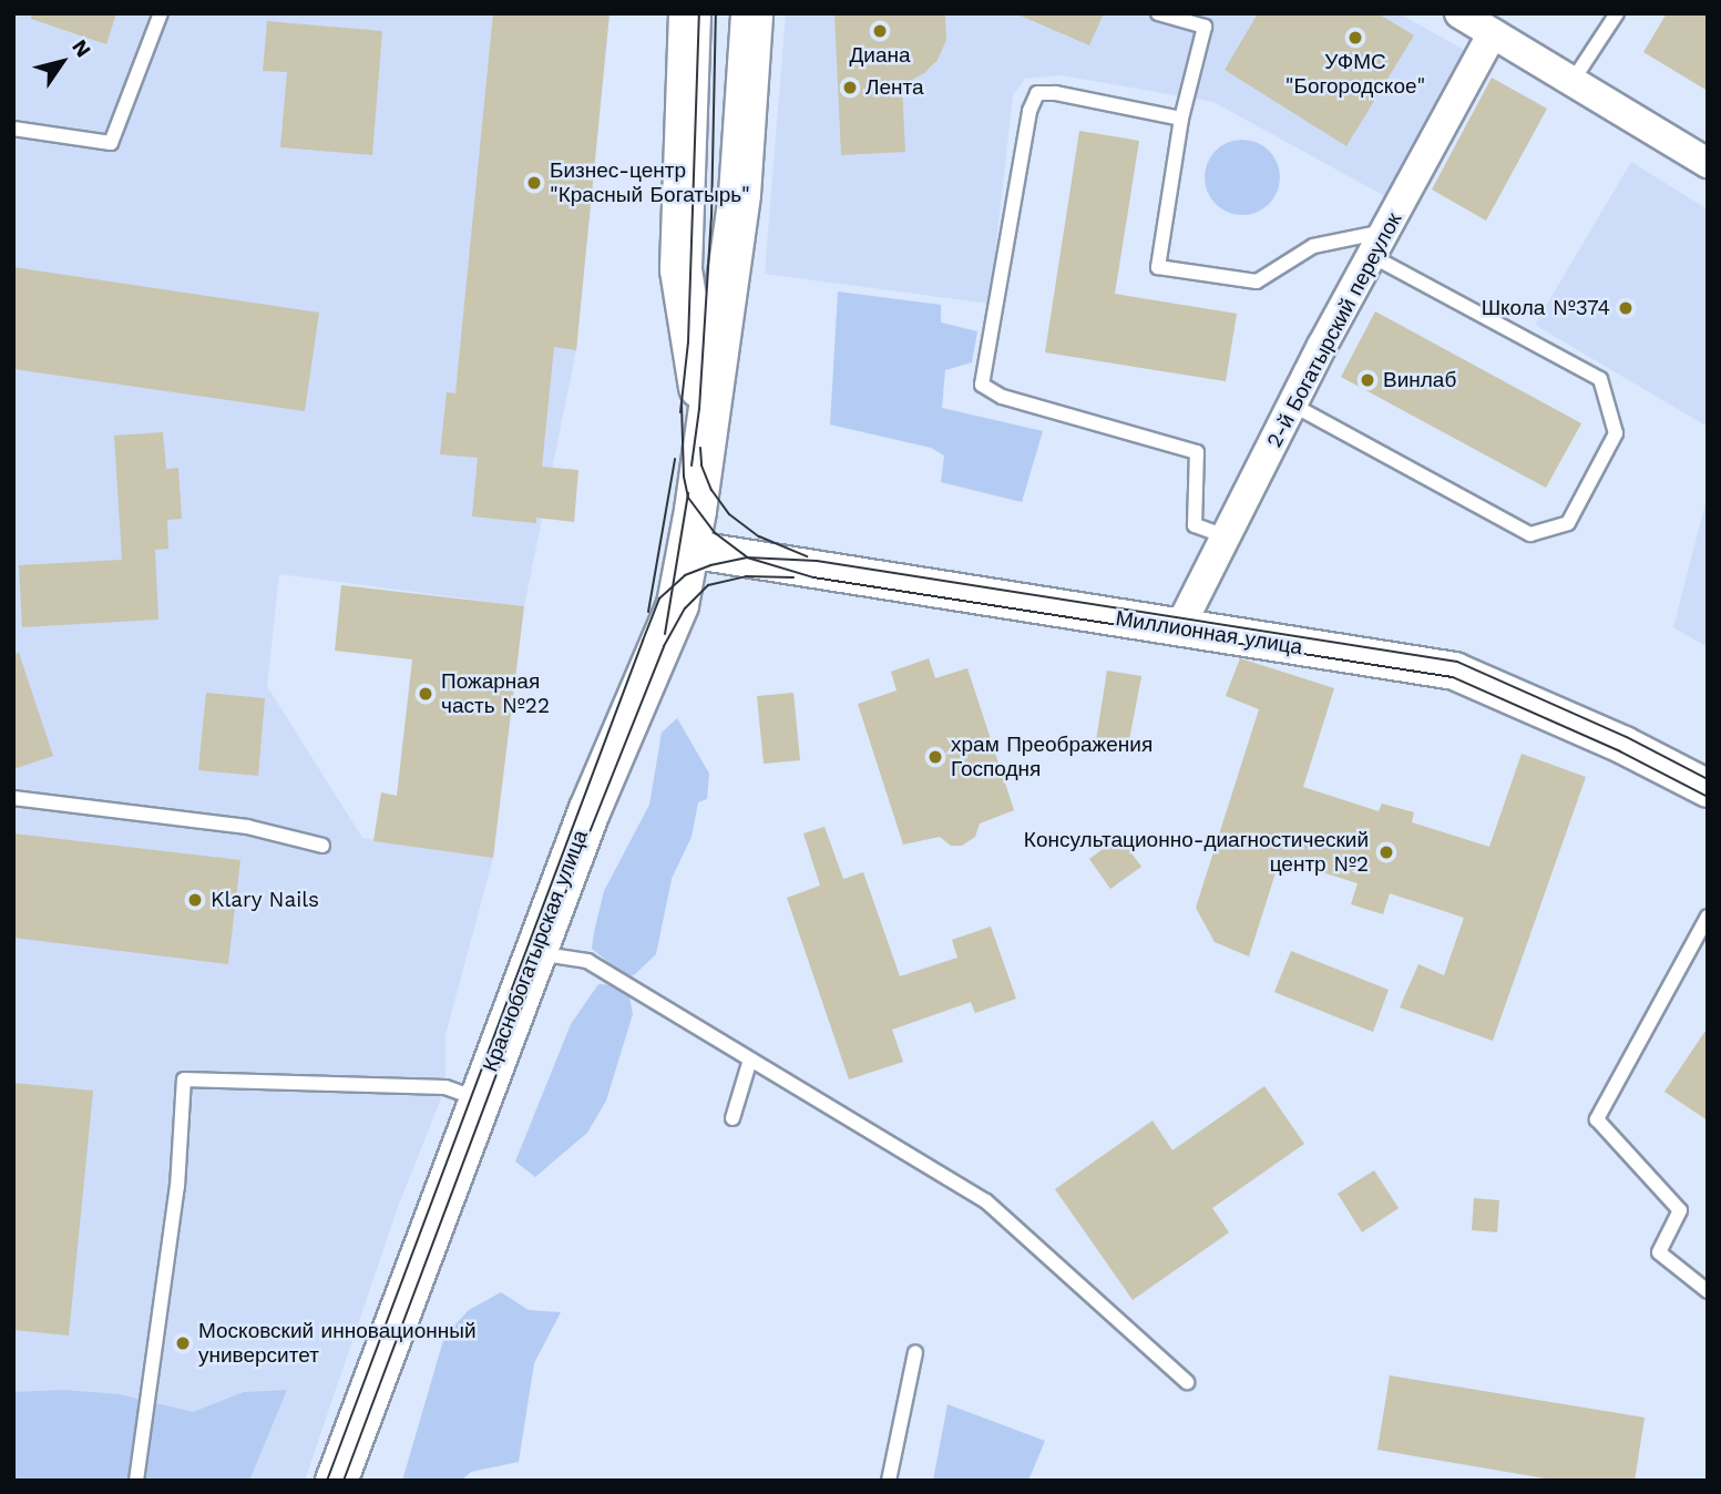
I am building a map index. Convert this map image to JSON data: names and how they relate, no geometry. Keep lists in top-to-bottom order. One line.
{"streets":{"main road":["Краснобогатырская улица"],"street":["2-й Богатырский переулок","Миллионная улица"]},"crossings":[["2-й Богатырский переулок","Миллионная улица"],["Миллионная улица","Краснобогатырская улица"]],"places":["Диана","УФМС \"Богородское\"","Лента","Бизнес-центр \"Красный Богатырь\"","Школа №374","Винлаб","Пожарная часть №22","храм Преображения Господня","Консультационно-диагностический центр №2","Klary Nails","Московский инновационный университет"],"north":"top right"}
